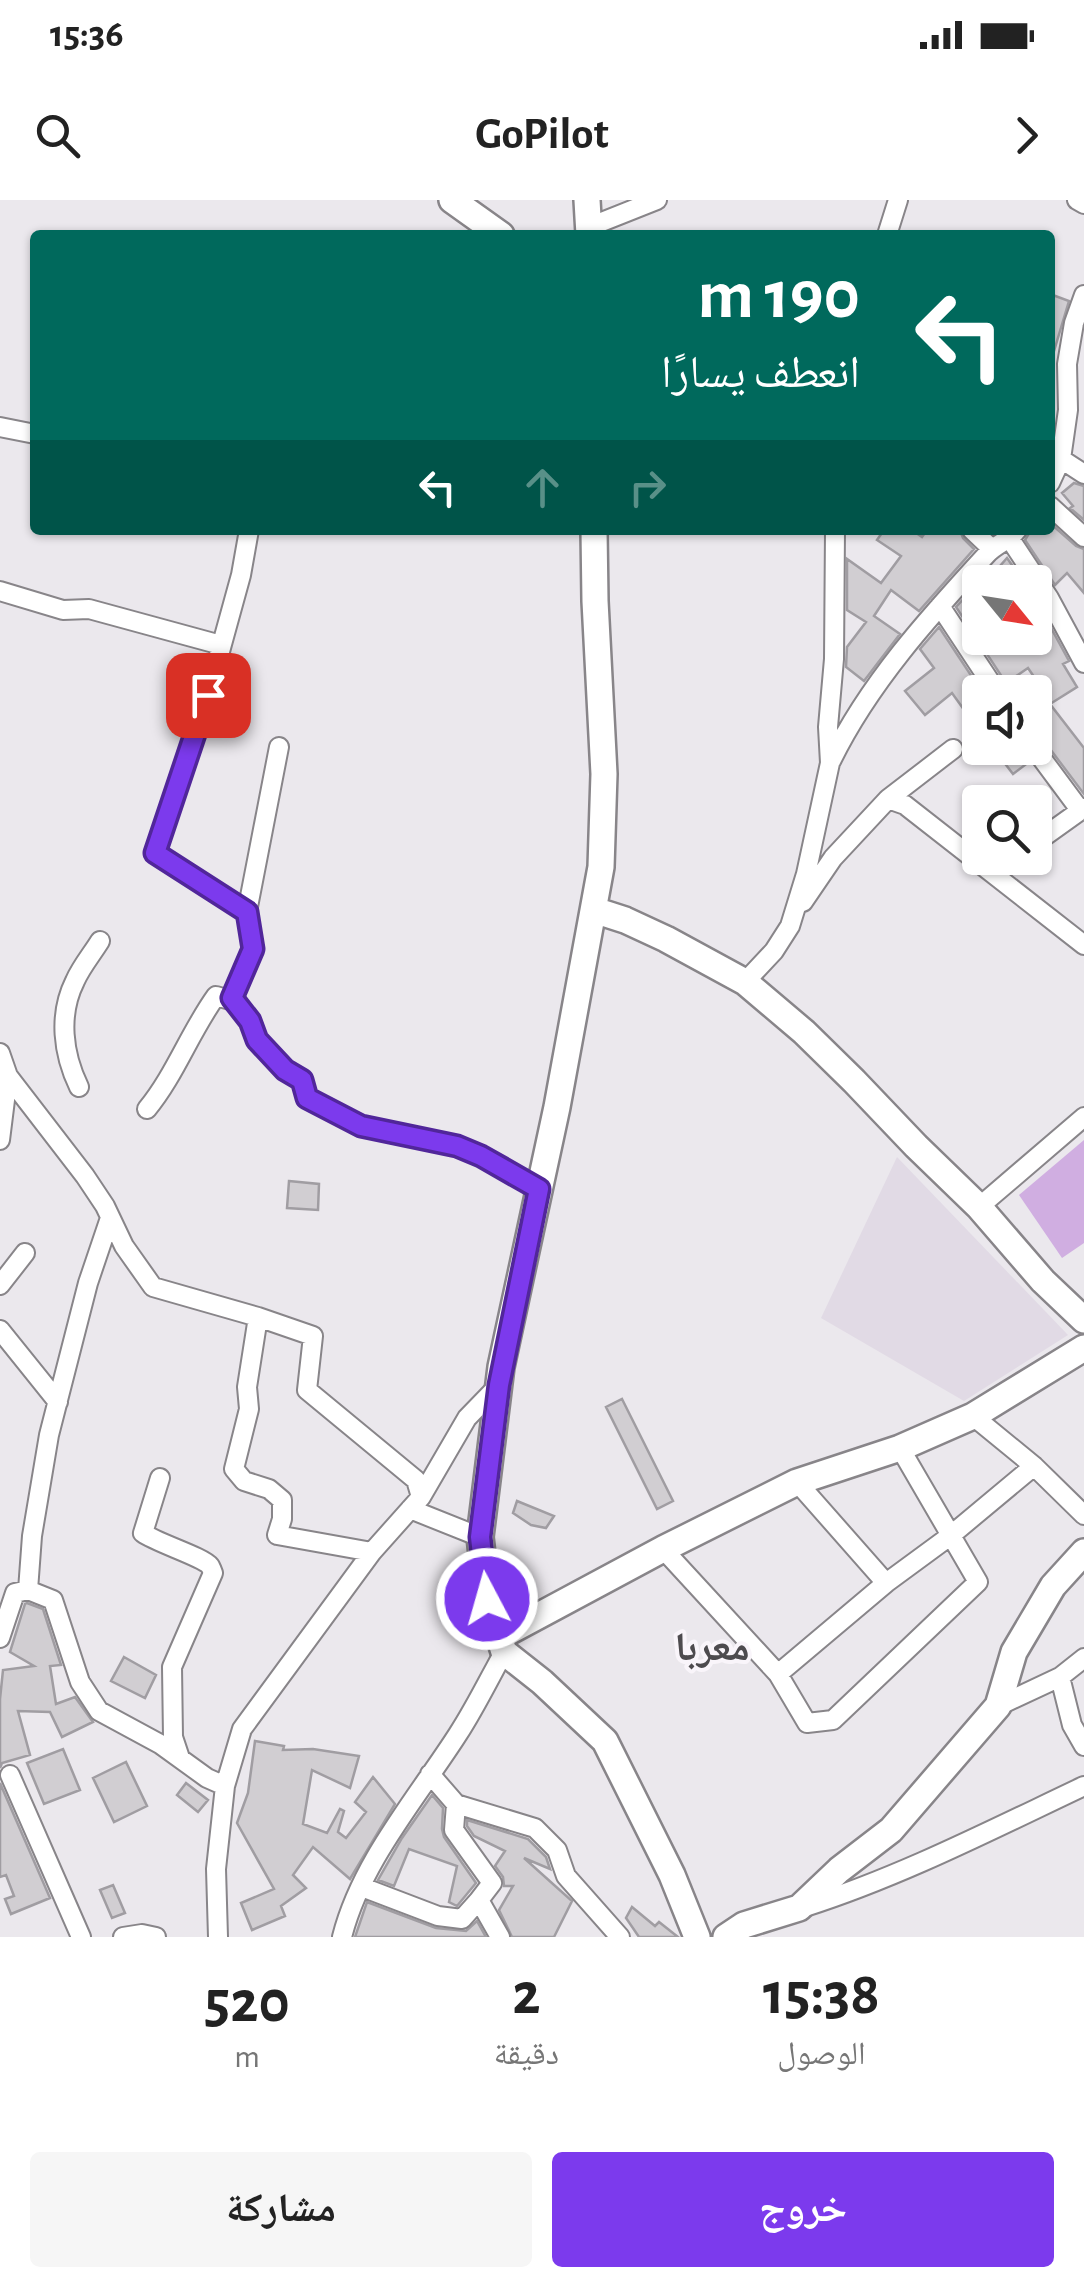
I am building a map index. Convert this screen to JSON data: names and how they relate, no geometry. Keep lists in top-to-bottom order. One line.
{"districts":["معربا"],"north":"bottom right","page":{"status":"15:36","header":"GoPilot","turn":["190 m","انعطف يسارًا"],"eta":["15:38","الوصول","2","دقيقة","520","m"],"buttons":["خروج","مشاركة"]}}
